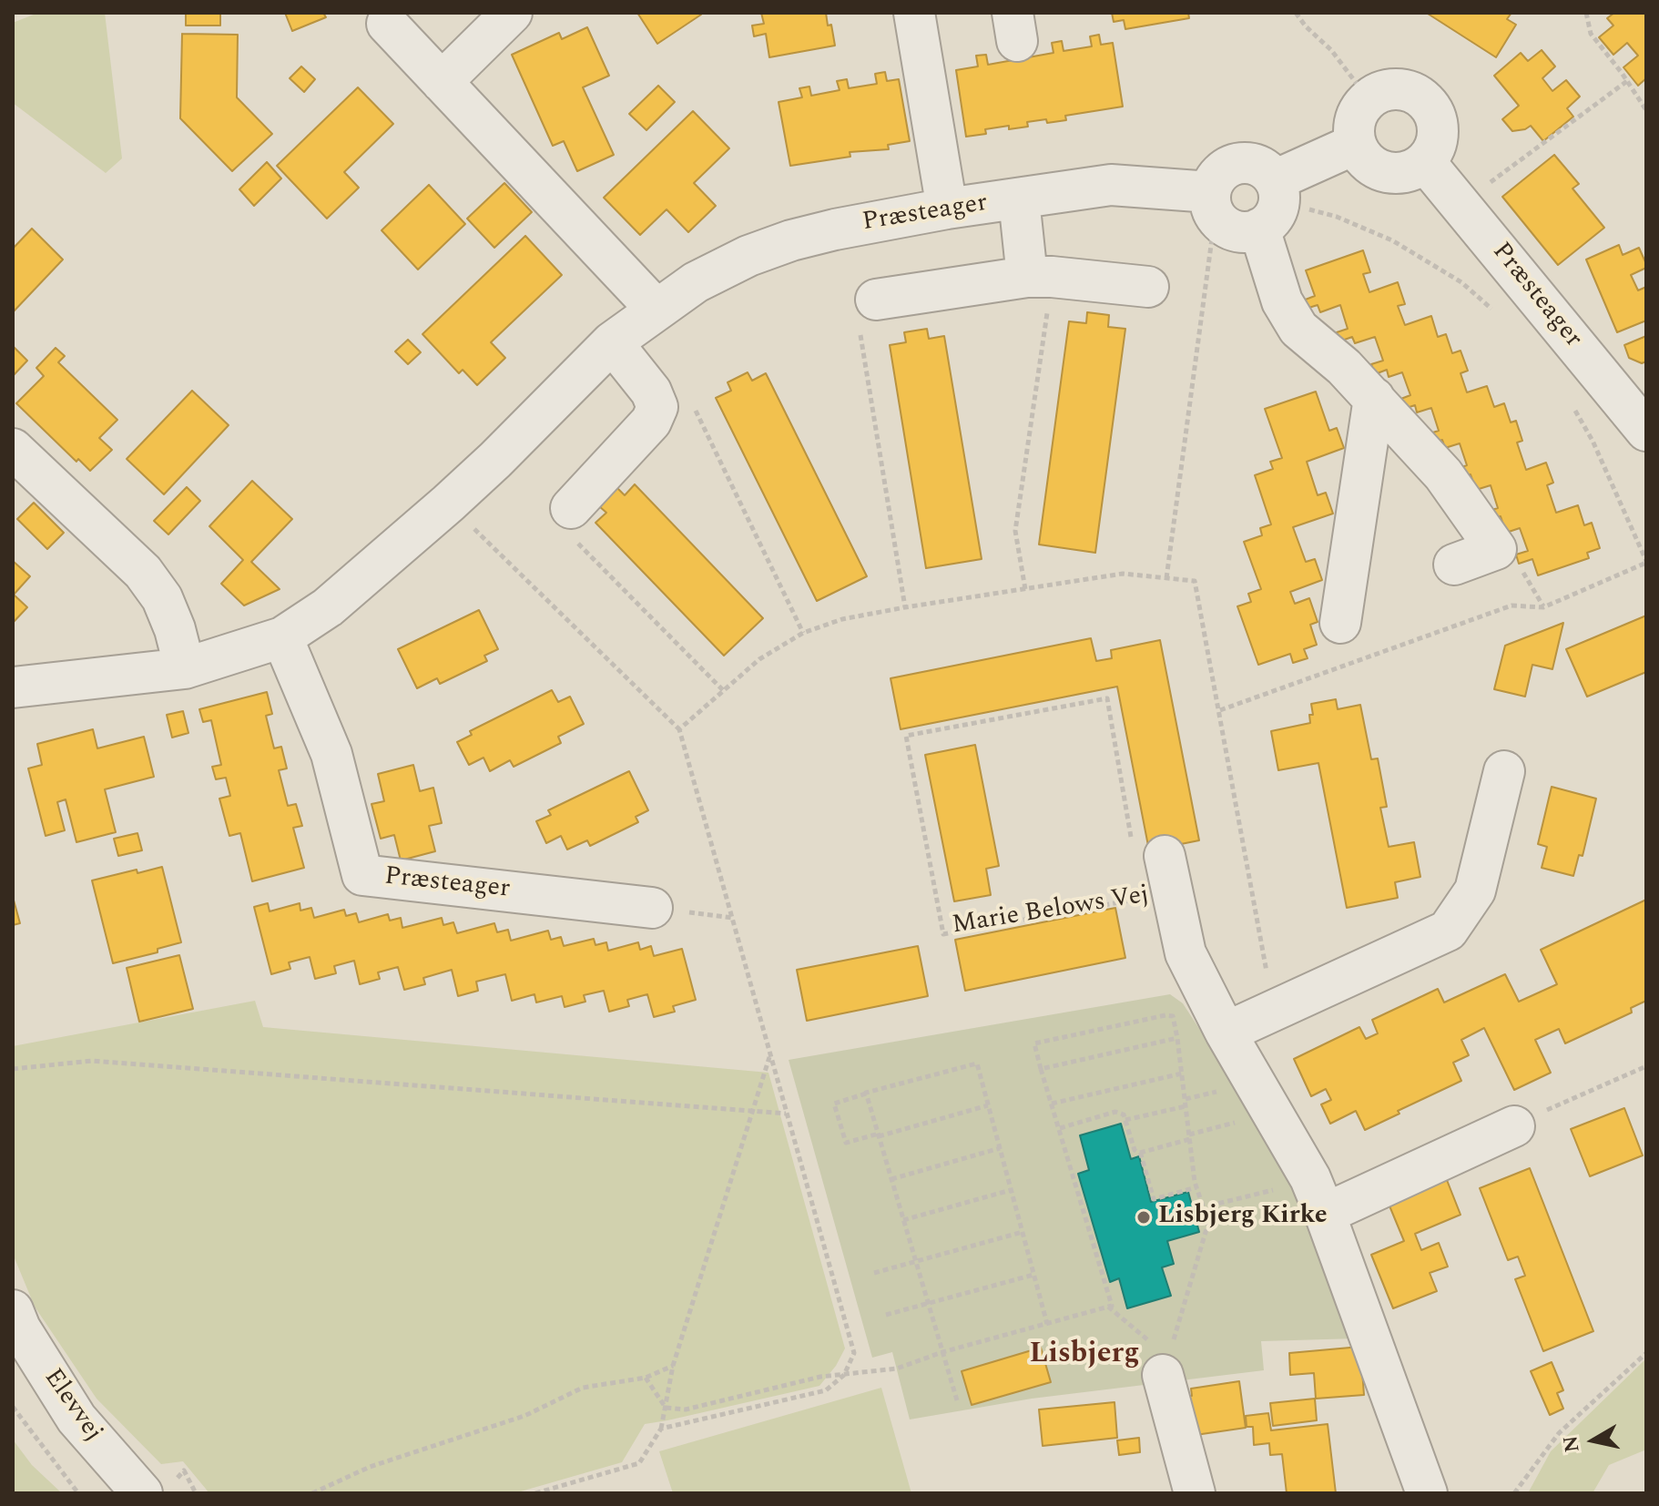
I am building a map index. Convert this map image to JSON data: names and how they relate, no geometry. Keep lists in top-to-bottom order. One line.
{"streets":{"street":["Præsteager","Marie Belows Vej","Elevvej"]},"districts":["Lisbjerg"],"places":["Lisbjerg Kirke"],"north":"left"}
